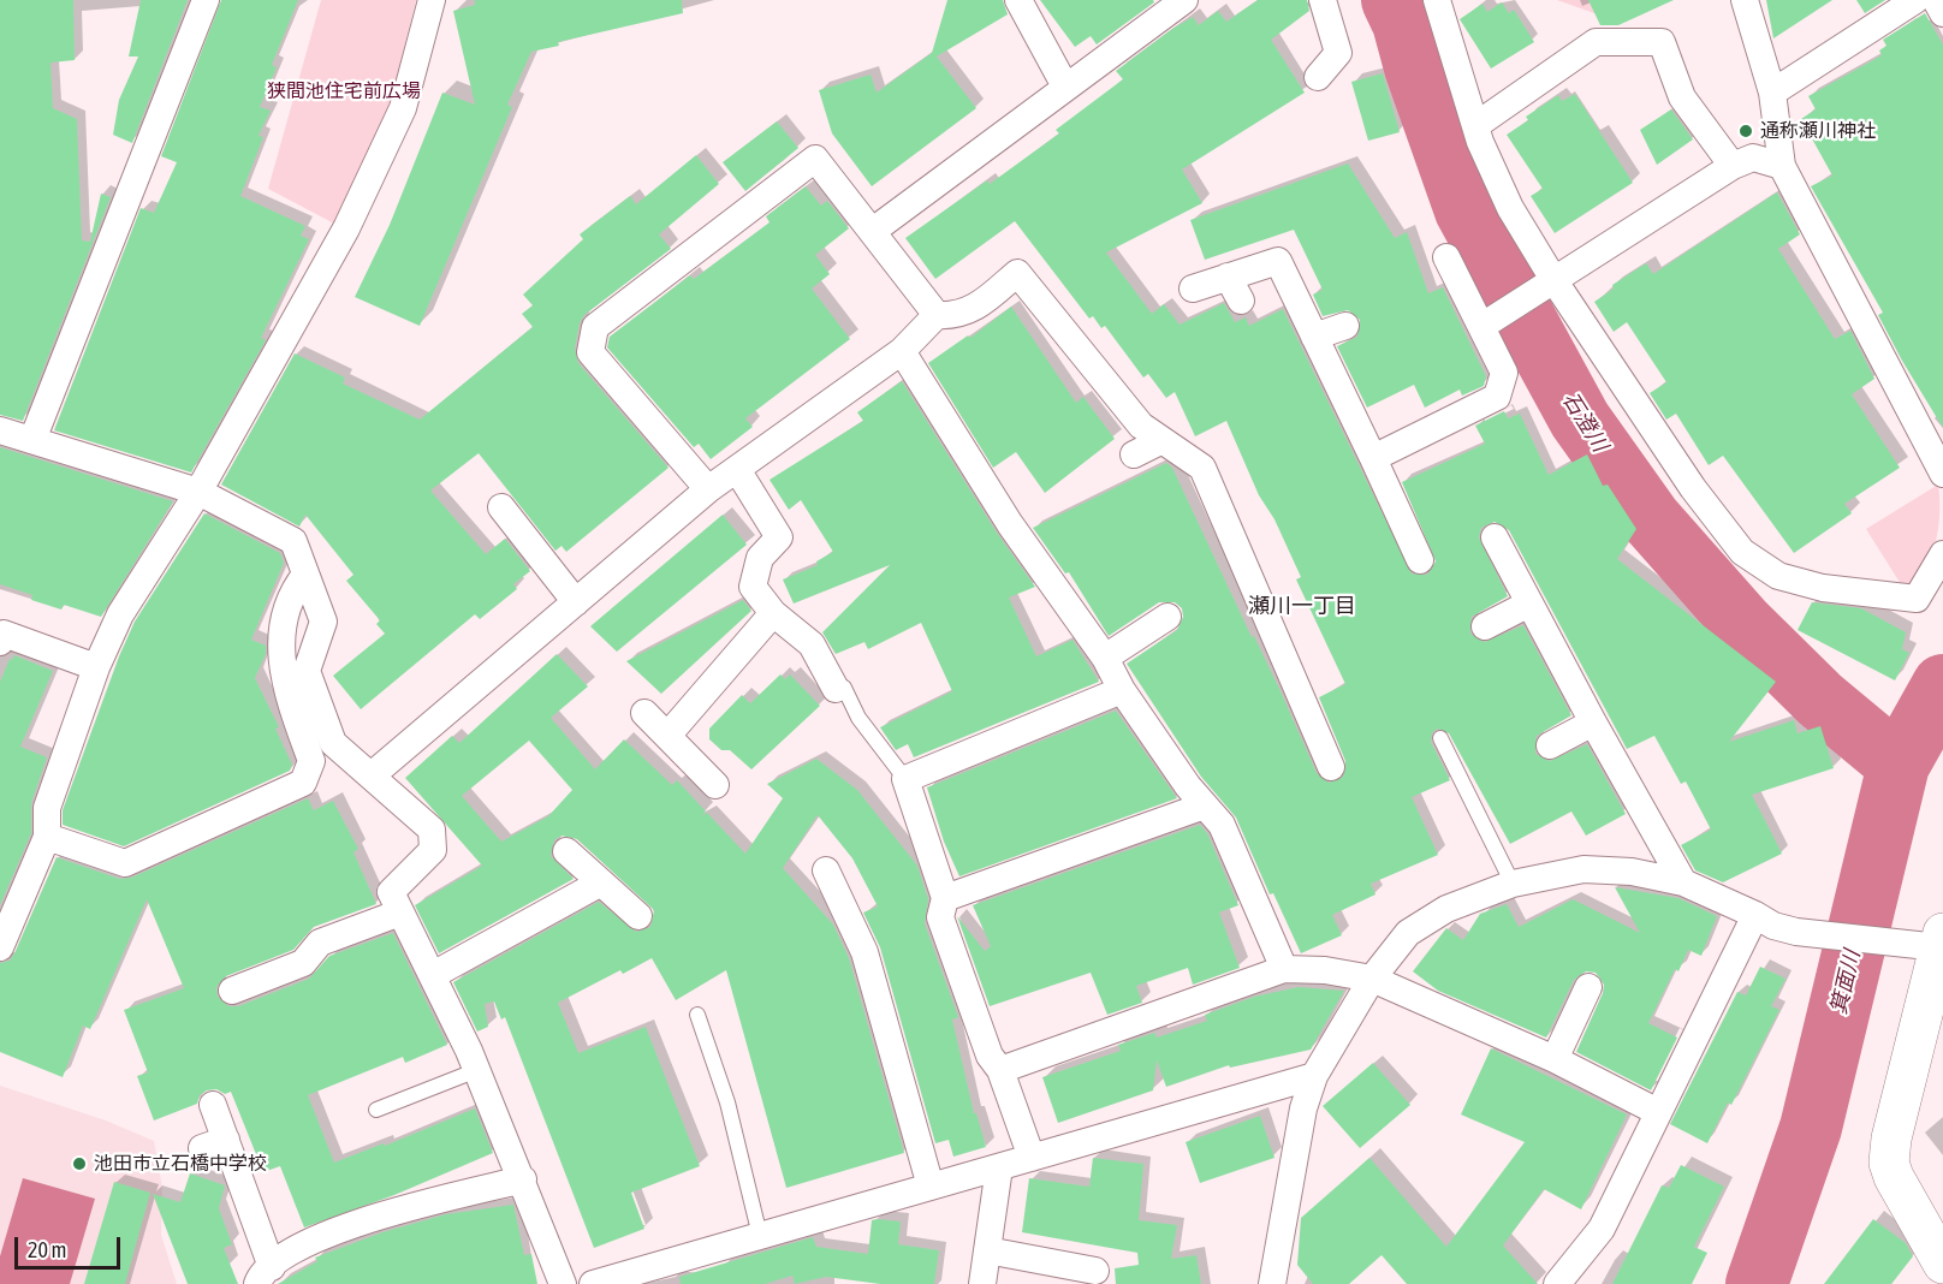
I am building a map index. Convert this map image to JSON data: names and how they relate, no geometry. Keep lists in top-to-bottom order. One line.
{"districts":["瀬川一丁目"],"water":["石澄川","箕面川"],"parks":["狭間池住宅前広場"],"places":["通称瀬川神社","池田市立石橋中学校"],"scale_bar":"20 m"}
